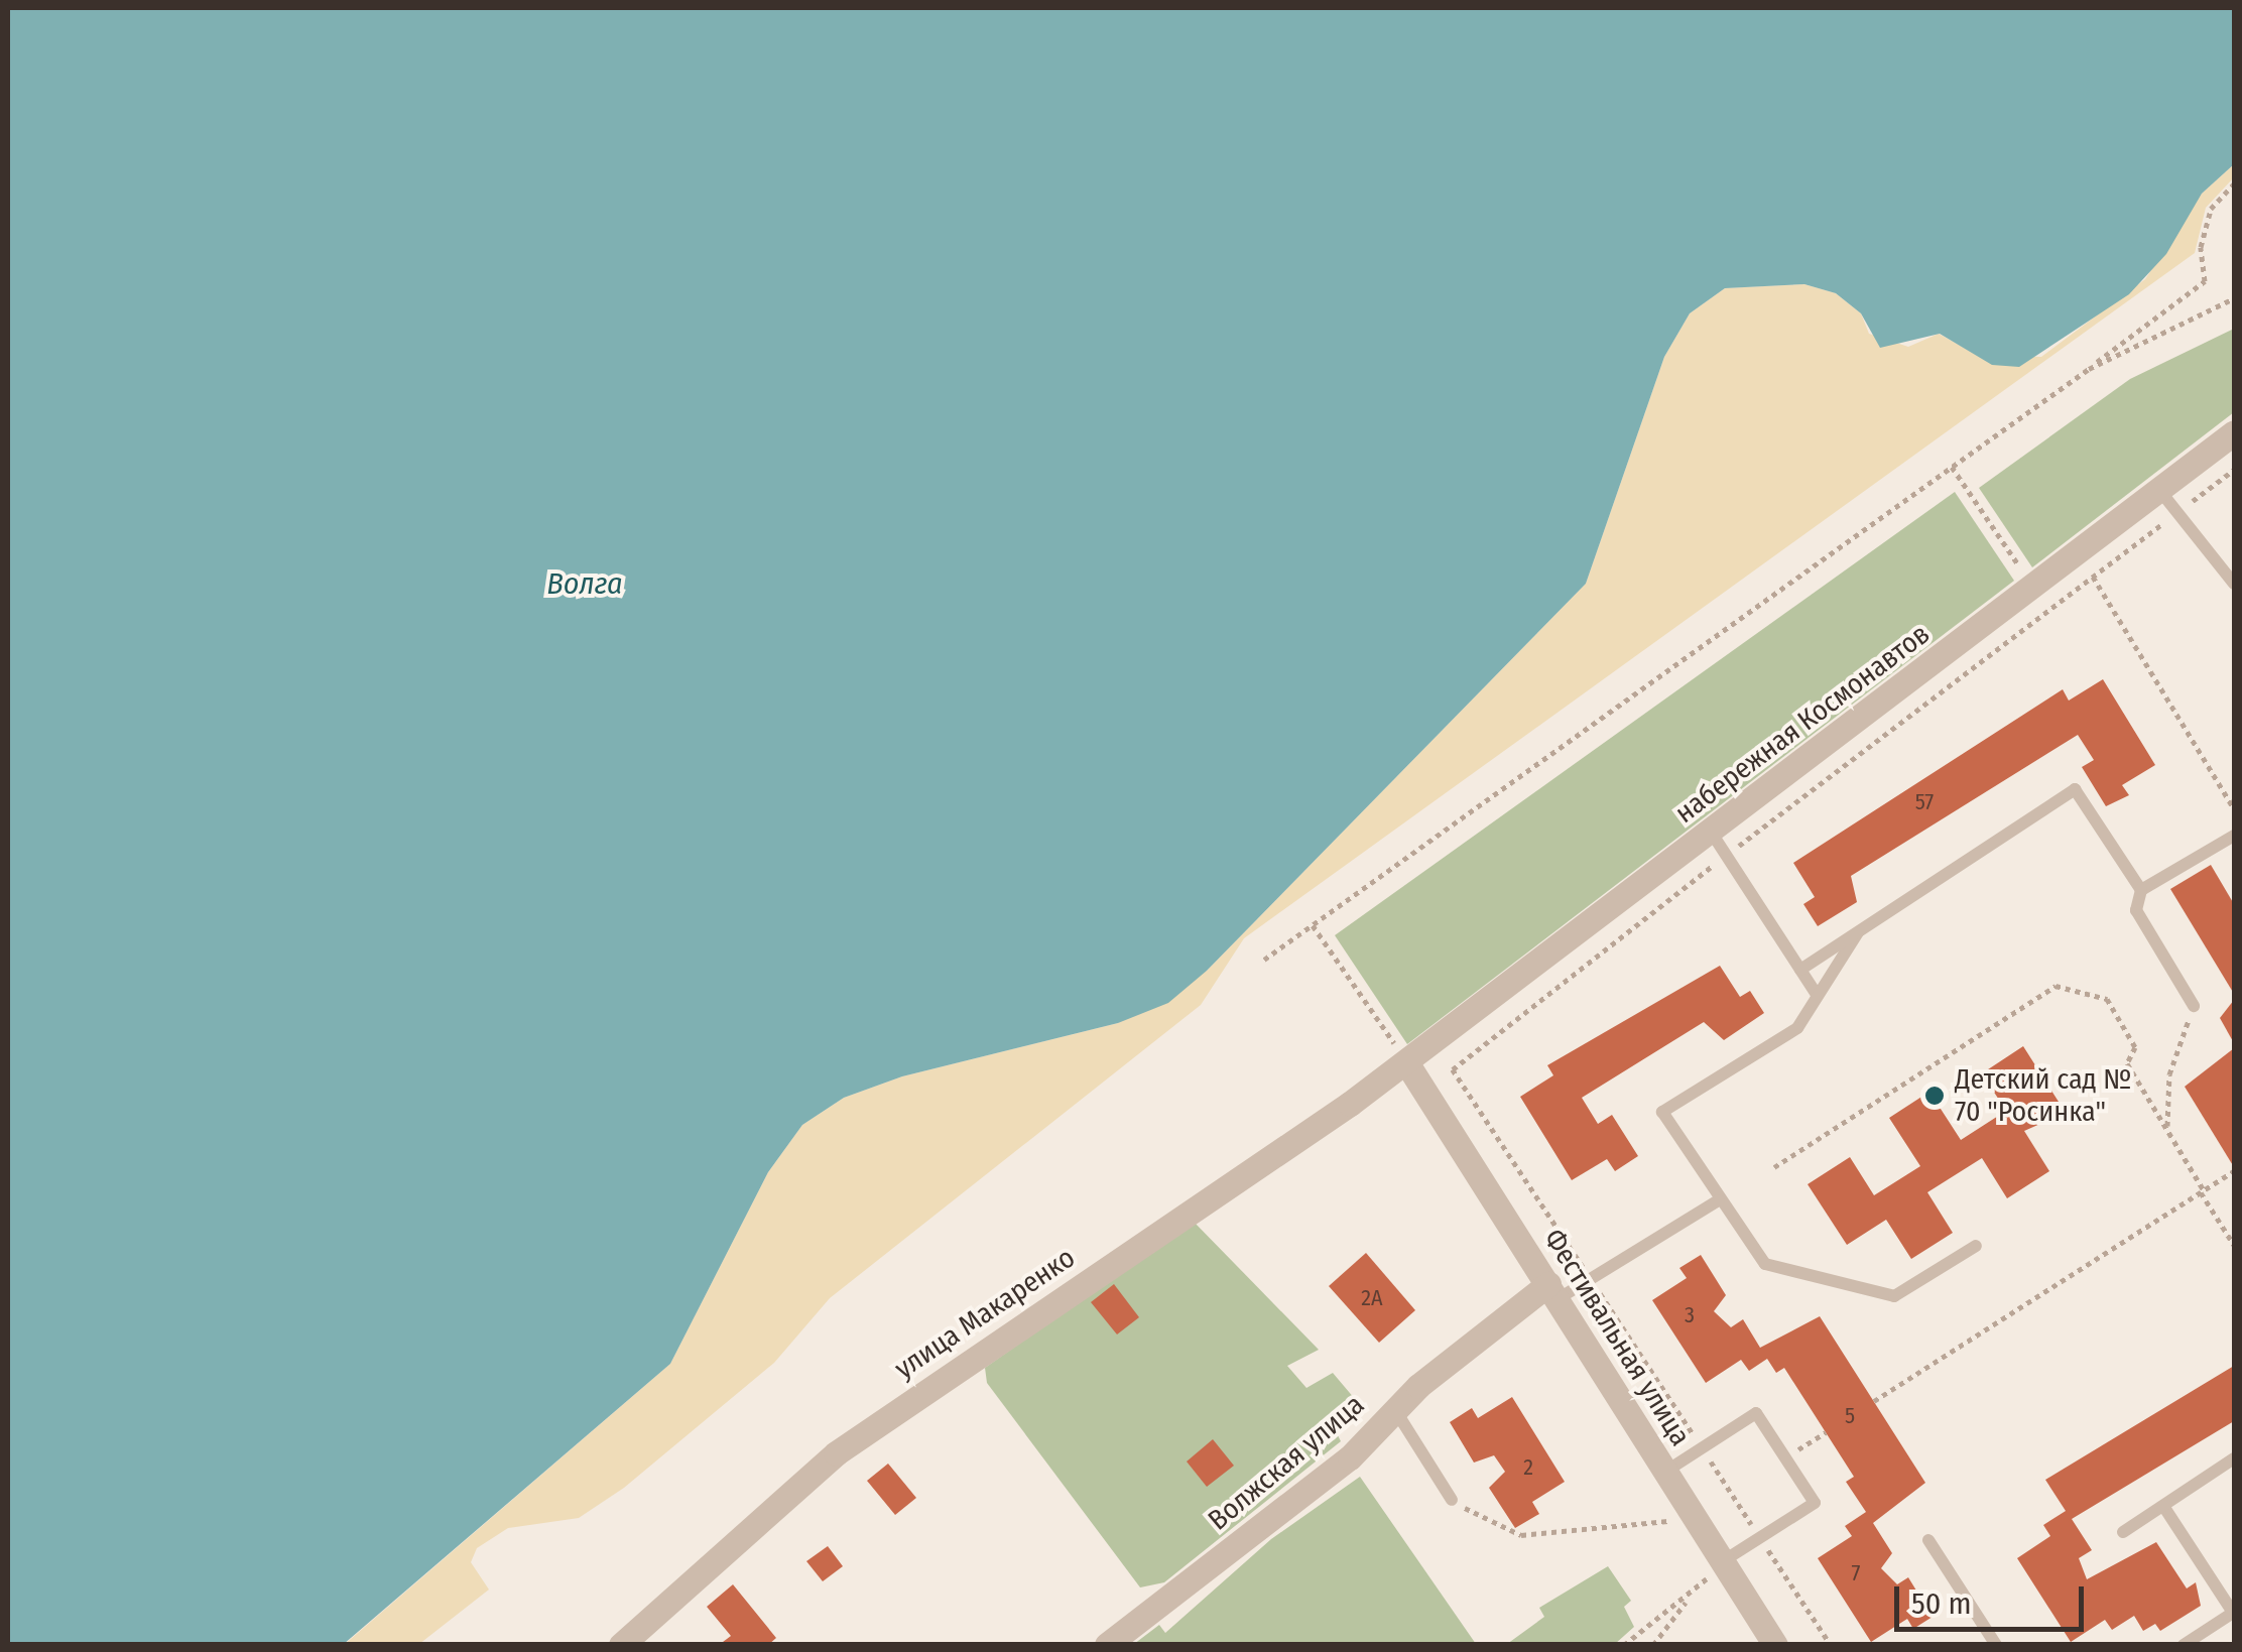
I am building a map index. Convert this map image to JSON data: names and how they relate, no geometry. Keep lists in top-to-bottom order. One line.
{"streets":{"street":["набережная Космонавтов","улица Макаренко","Фестивальная улица","Волжская улица"]},"crossings":[["набережная Космонавтов","улица Макаренко"],["набережная Космонавтов","Фестивальная улица"],["улица Макаренко","Фестивальная улица"],["Фестивальная улица","Волжская улица"]],"water":["Волга"],"places":["Детский сад № 70 \"Росинка\""],"house_numbers":["57","2А","3","5","2","7"],"scale_bar":"50 m"}
